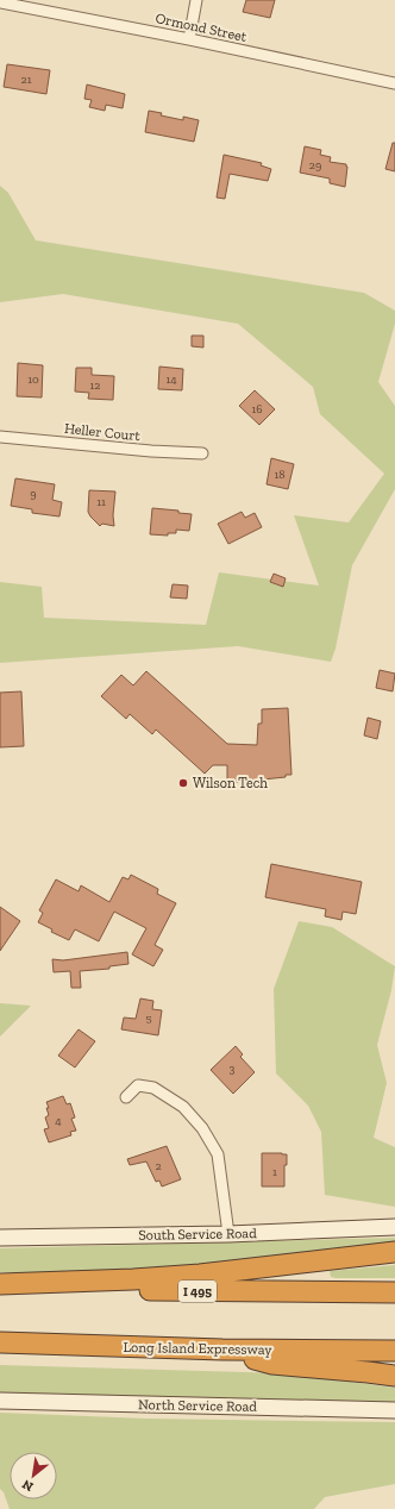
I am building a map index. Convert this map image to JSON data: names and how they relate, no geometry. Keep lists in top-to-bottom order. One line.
{"streets":{"highway":["I 495","Long Island Expressway"],"main road":["South Service Road","North Service Road"],"street":["Ormond Street","Heller Court"]},"places":["Wilson Tech"],"house_numbers":["21","29","10","14","12","16","18","9","11","5","3","4","2","1"],"north":"bottom left"}
